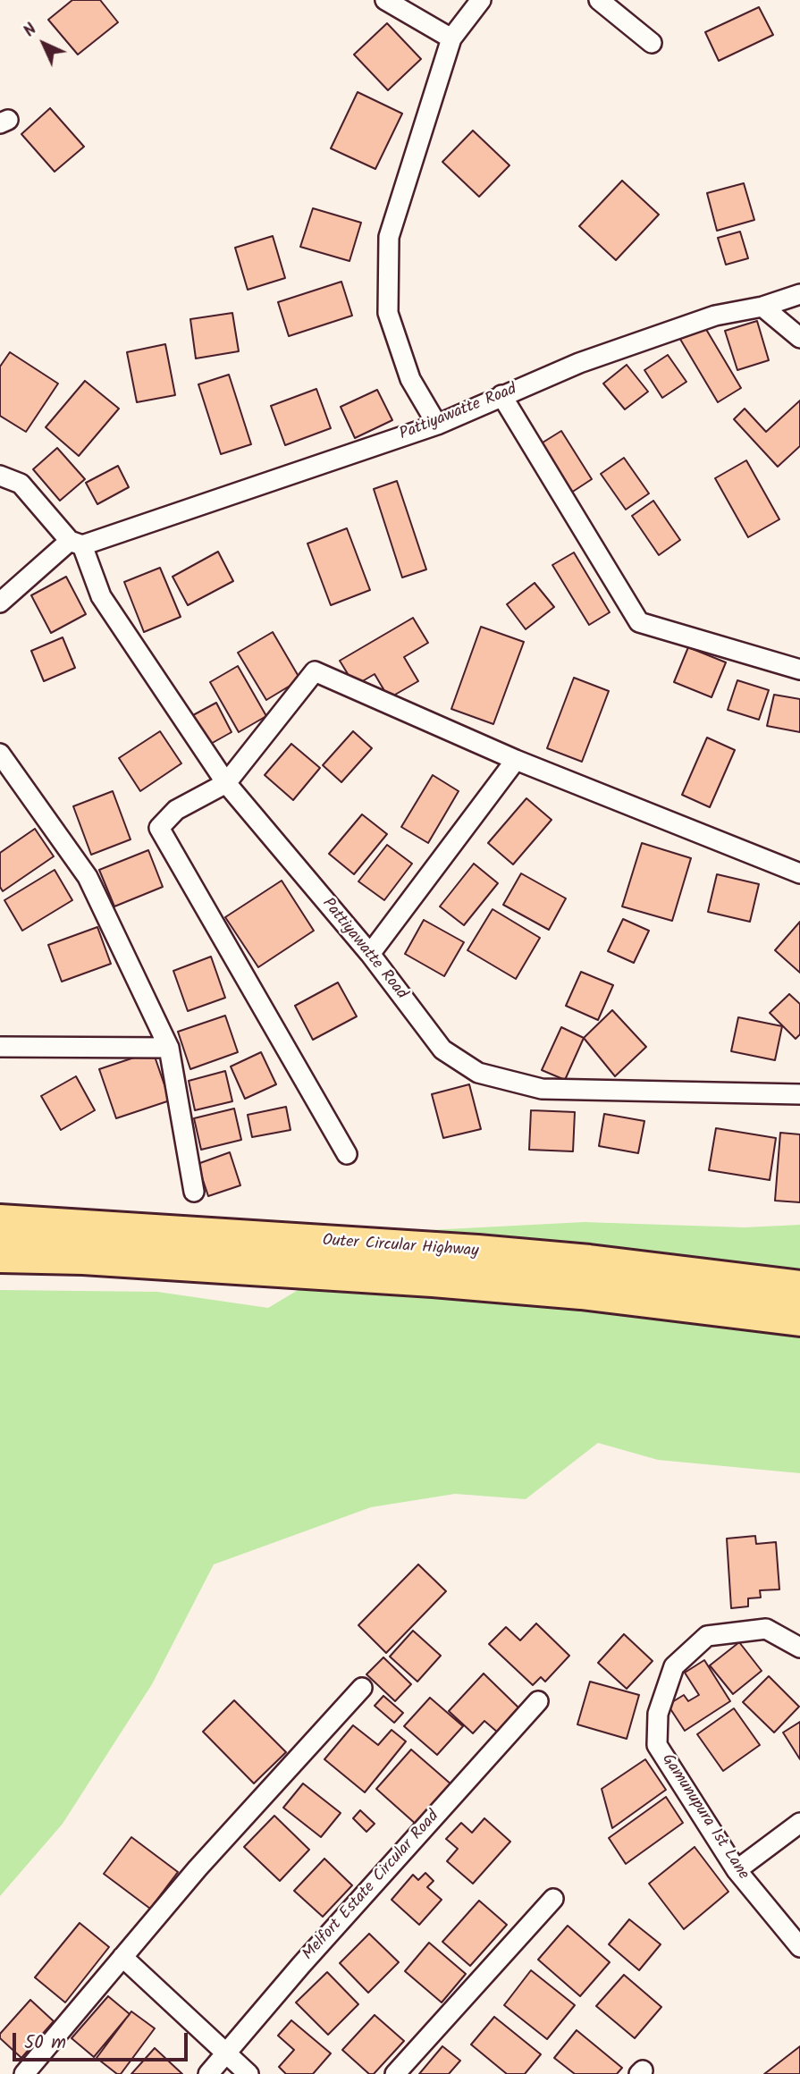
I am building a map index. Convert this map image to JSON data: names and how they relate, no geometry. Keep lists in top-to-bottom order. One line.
{"streets":{"highway":["Outer Circular Highway"],"street":["Pattiyawatte Road","Gamunupura 1st Lane","Melfort Estate Circular Road"]},"scale_bar":"50 m","north":"top left"}
